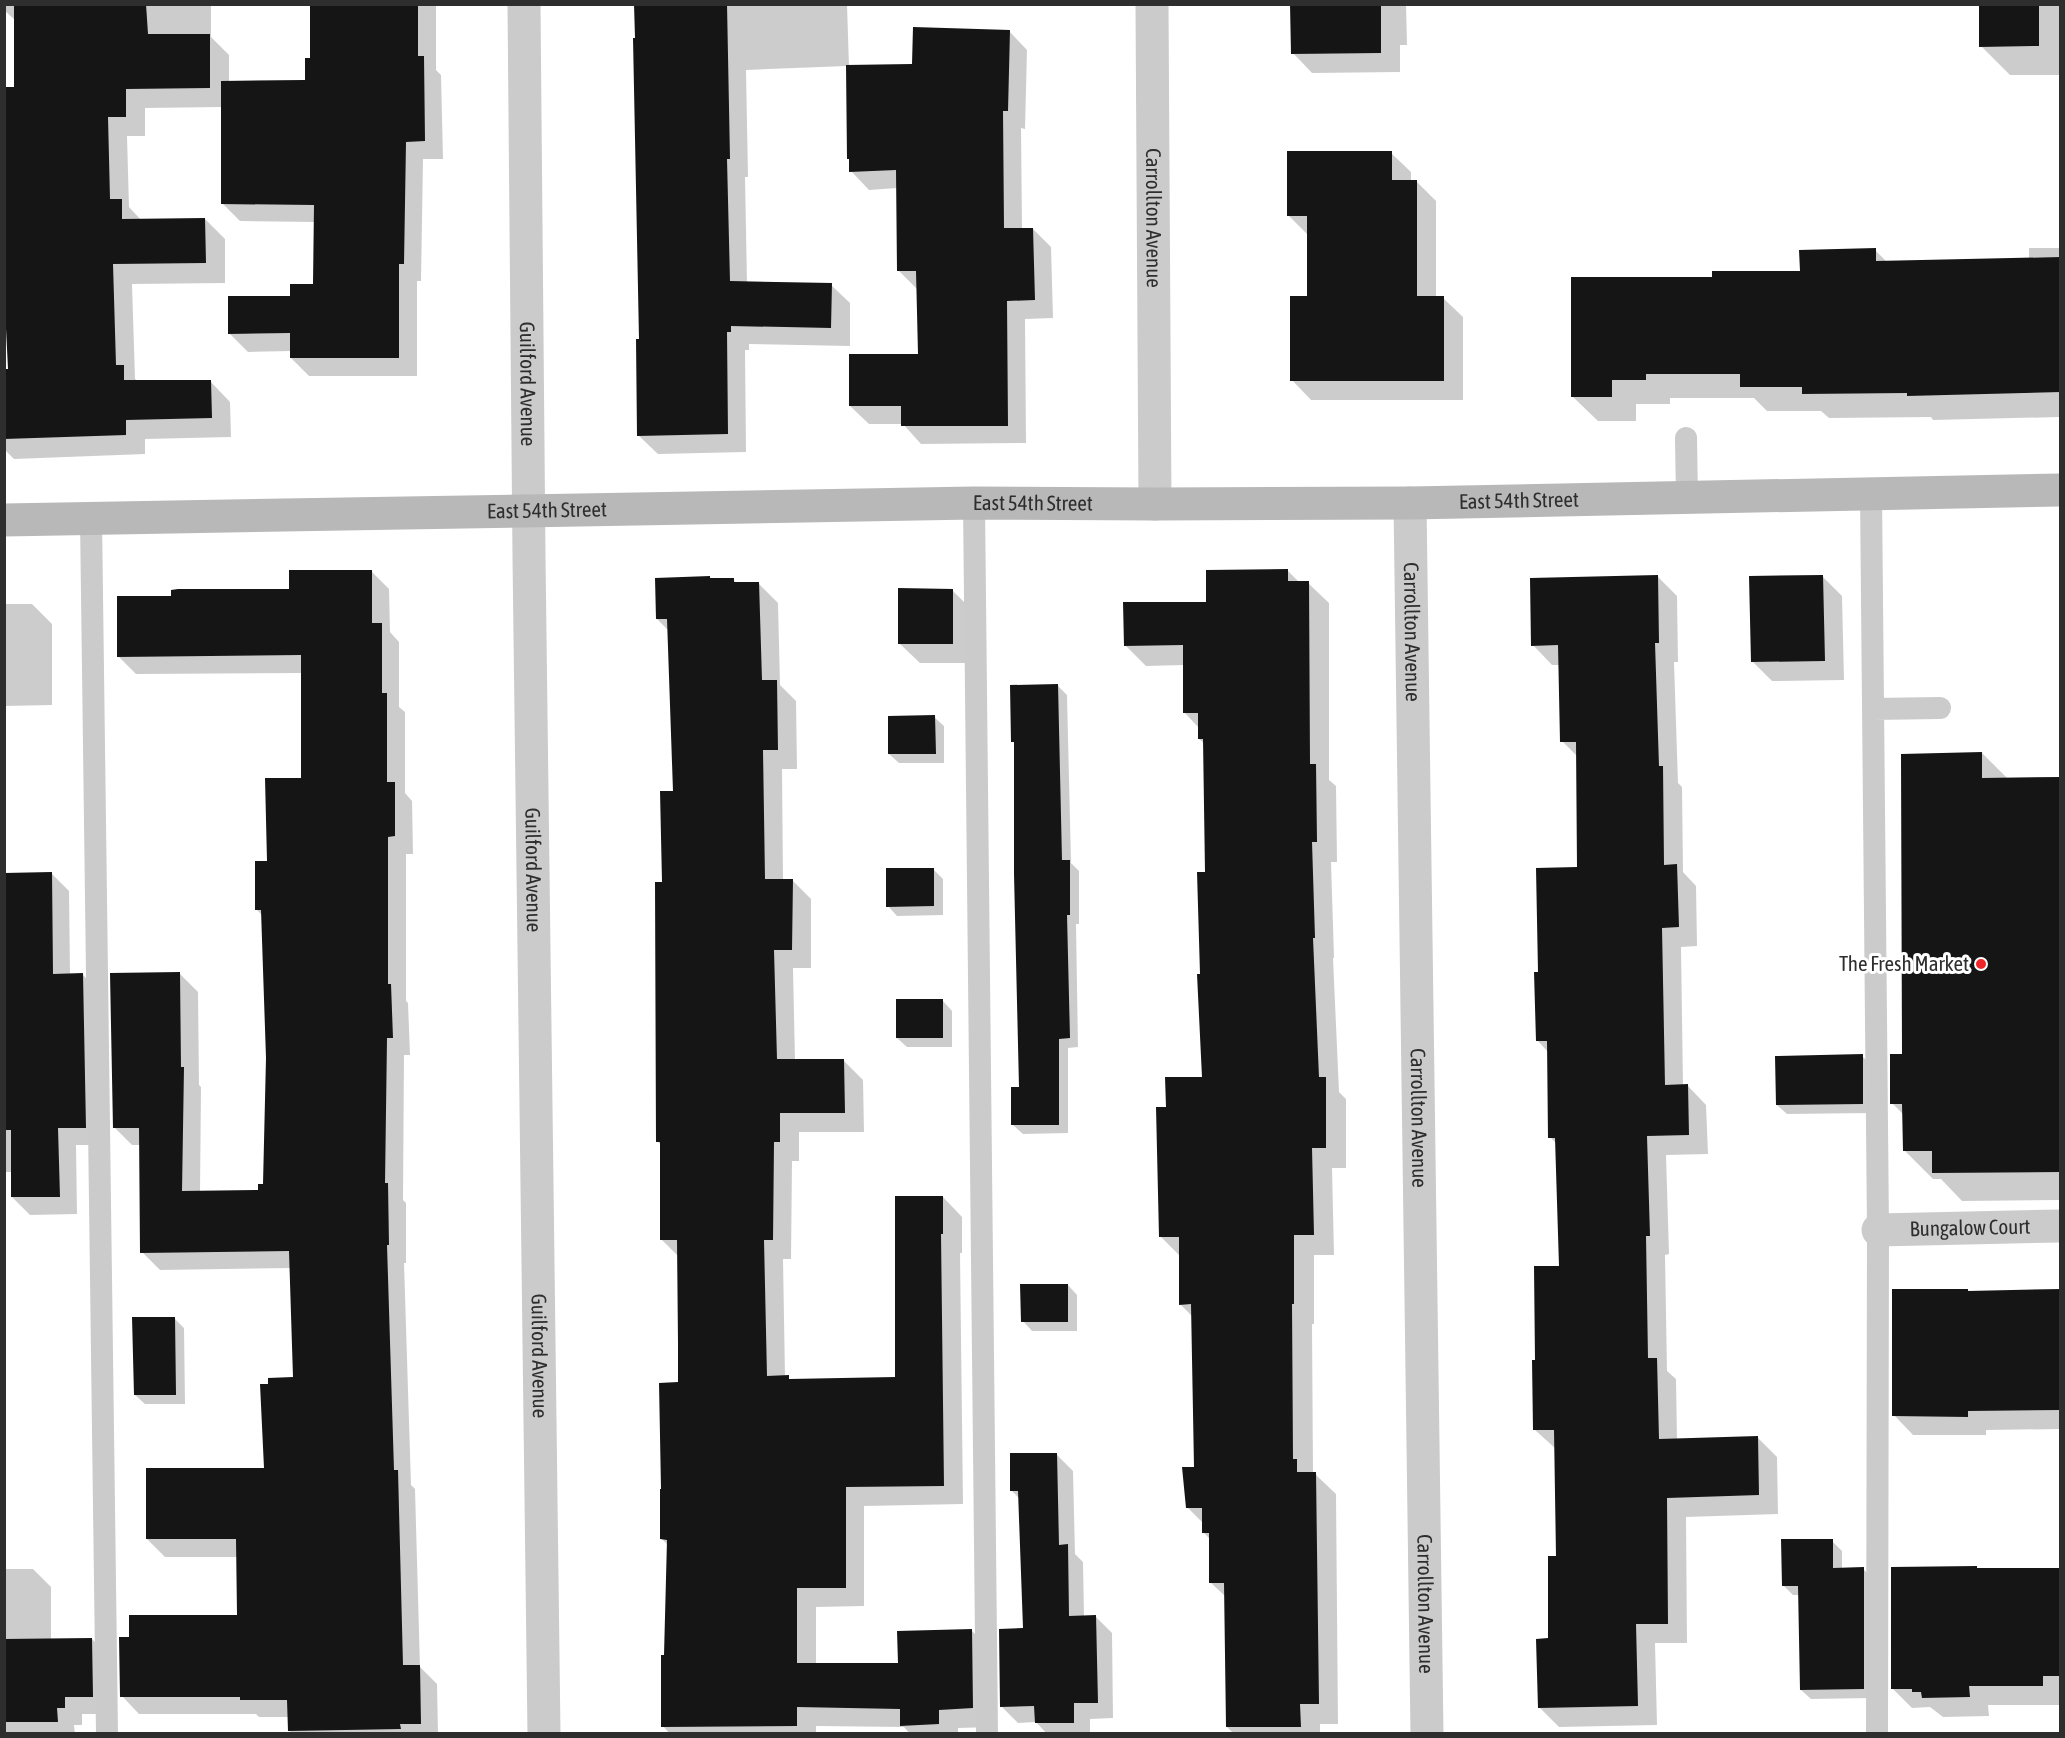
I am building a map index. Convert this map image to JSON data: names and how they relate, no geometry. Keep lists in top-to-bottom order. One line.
{"streets":{"street":["Carrollton Avenue","Guilford Avenue","East 54th Street","Bungalow Court"]},"crossings":[["Carrollton Avenue","East 54th Street"],["Guilford Avenue","East 54th Street"]],"places":["The Fresh Market"]}
